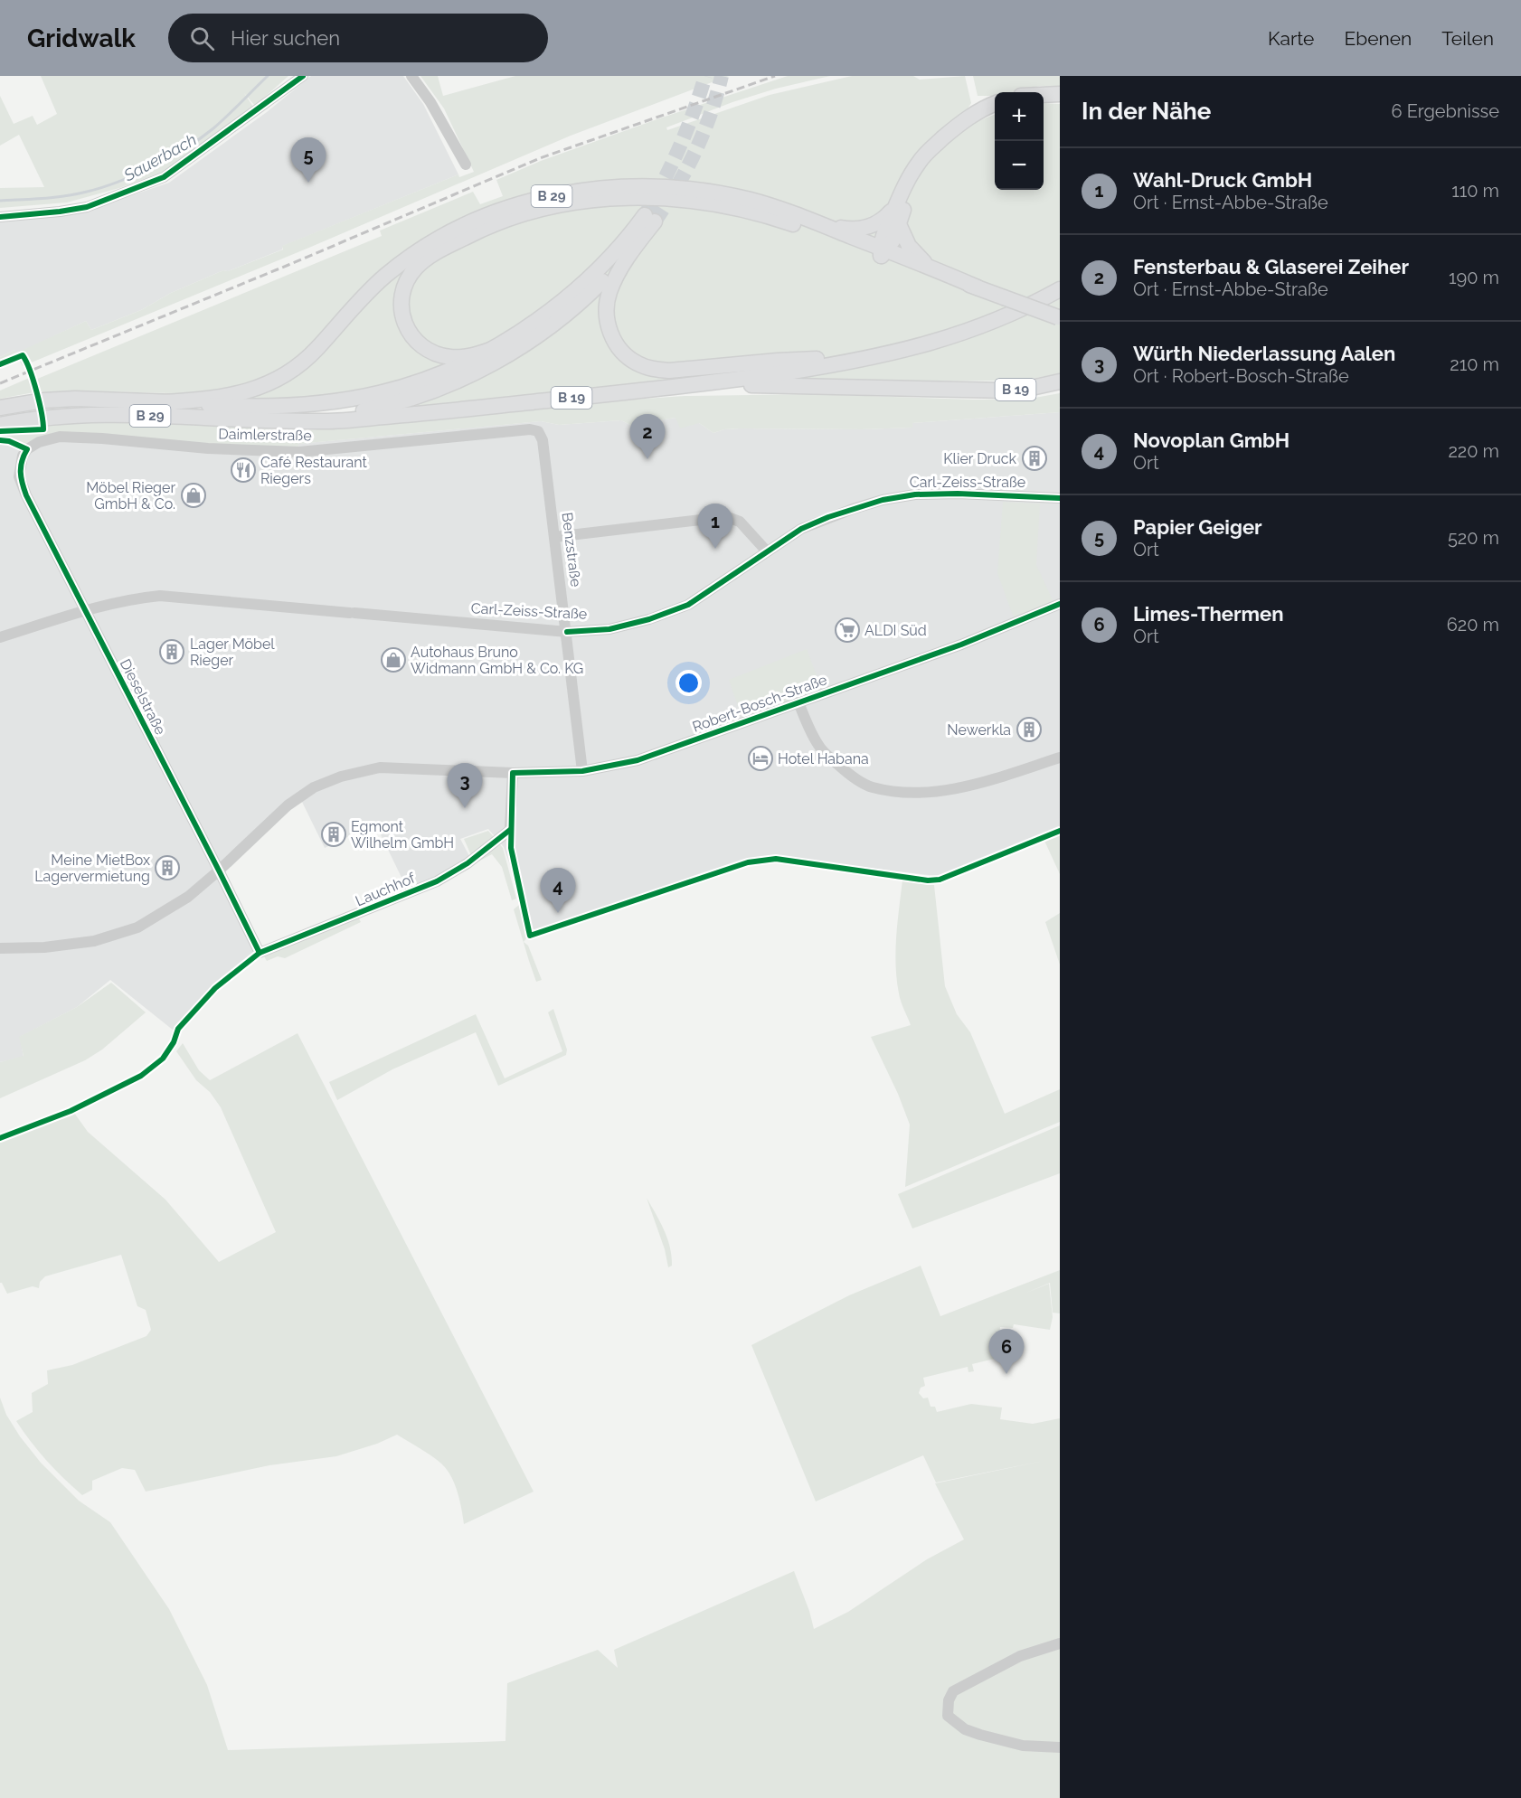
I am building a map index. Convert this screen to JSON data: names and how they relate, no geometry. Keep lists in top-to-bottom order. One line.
{"streets":{"highway":["B 29","B 19"],"street":["Daimlerstraße","Carl-Zeiss-Straße","Benzstraße","Dieselstraße","Robert-Bosch-Straße","Lauchhof"]},"crossings":[["B 29","B 19"],["Daimlerstraße","Benzstraße"],["Daimlerstraße","Dieselstraße"],["Carl-Zeiss-Straße","Benzstraße"],["Carl-Zeiss-Straße","Dieselstraße"],["Benzstraße","Robert-Bosch-Straße"],["Dieselstraße","Robert-Bosch-Straße"],["Dieselstraße","Lauchhof"],["Robert-Bosch-Straße","Lauchhof"]],"water":["Sauerbach"],"places":{"building":["Klier Druck","Lager Möbel Rieger","Newerkla","Egmont Wilhelm GmbH","Meine MietBox Lagervermietung"],"restaurant":["Café Restaurant Riegers"],"shop":["Möbel Rieger GmbH & Co.","Autohaus Bruno Widmann GmbH & Co. KG"],"supermarket":["ALDI Süd"],"hotel":["Hotel Habana"]},"page":{"header":"Gridwalk","search":"Hier suchen","nav":["Karte","Ebenen","Teilen"],"heading":["In der Nähe","6 Ergebnisse"],"map_buttons":["+","−"],"pins":["5","2","1","3","4","6"],"list":[{"mark":"1","name":"Wahl-Druck GmbH","note":"Ort · Ernst-Abbe-Straße","value":"110 m"},{"mark":"2","name":"Fensterbau & Glaserei Zeiher","note":"Ort · Ernst-Abbe-Straße","value":"190 m"},{"mark":"3","name":"Würth Niederlassung Aalen","note":"Ort · Robert-Bosch-Straße","value":"210 m"},{"mark":"4","name":"Novoplan GmbH","note":"Ort","value":"220 m"},{"mark":"5","name":"Papier Geiger","note":"Ort","value":"520 m"},{"mark":"6","name":"Limes-Thermen","note":"Ort","value":"620 m"}]}}
